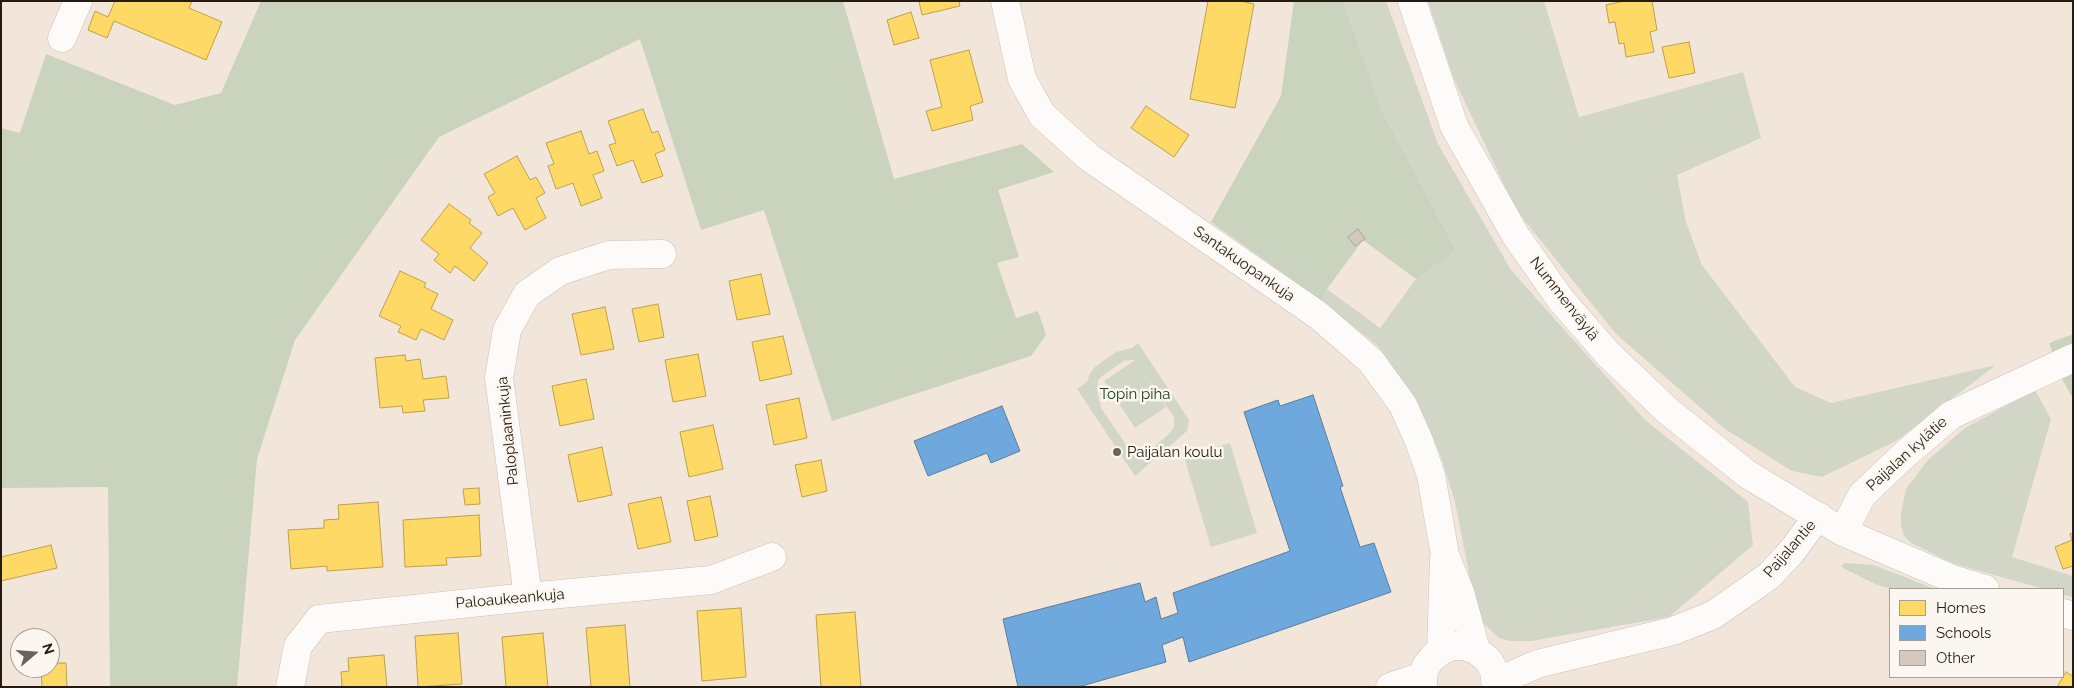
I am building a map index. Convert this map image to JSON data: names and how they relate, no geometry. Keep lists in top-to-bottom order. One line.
{"streets":{"street":["Santakuopankuja","Nummenväylä","Paloplaaninkuja","Paijalan kylätie","Paijalantie","Paloaukeankuja"]},"crossings":[["Santakuopankuja","Paijalantie"],["Nummenväylä","Paijalantie"],["Paloplaaninkuja","Paloaukeankuja"],["Paijalan kylätie","Paijalantie"]],"parks":["Topin piha"],"places":["Paijalan koulu"],"legend":["Homes","Schools","Other"],"north":"right"}
